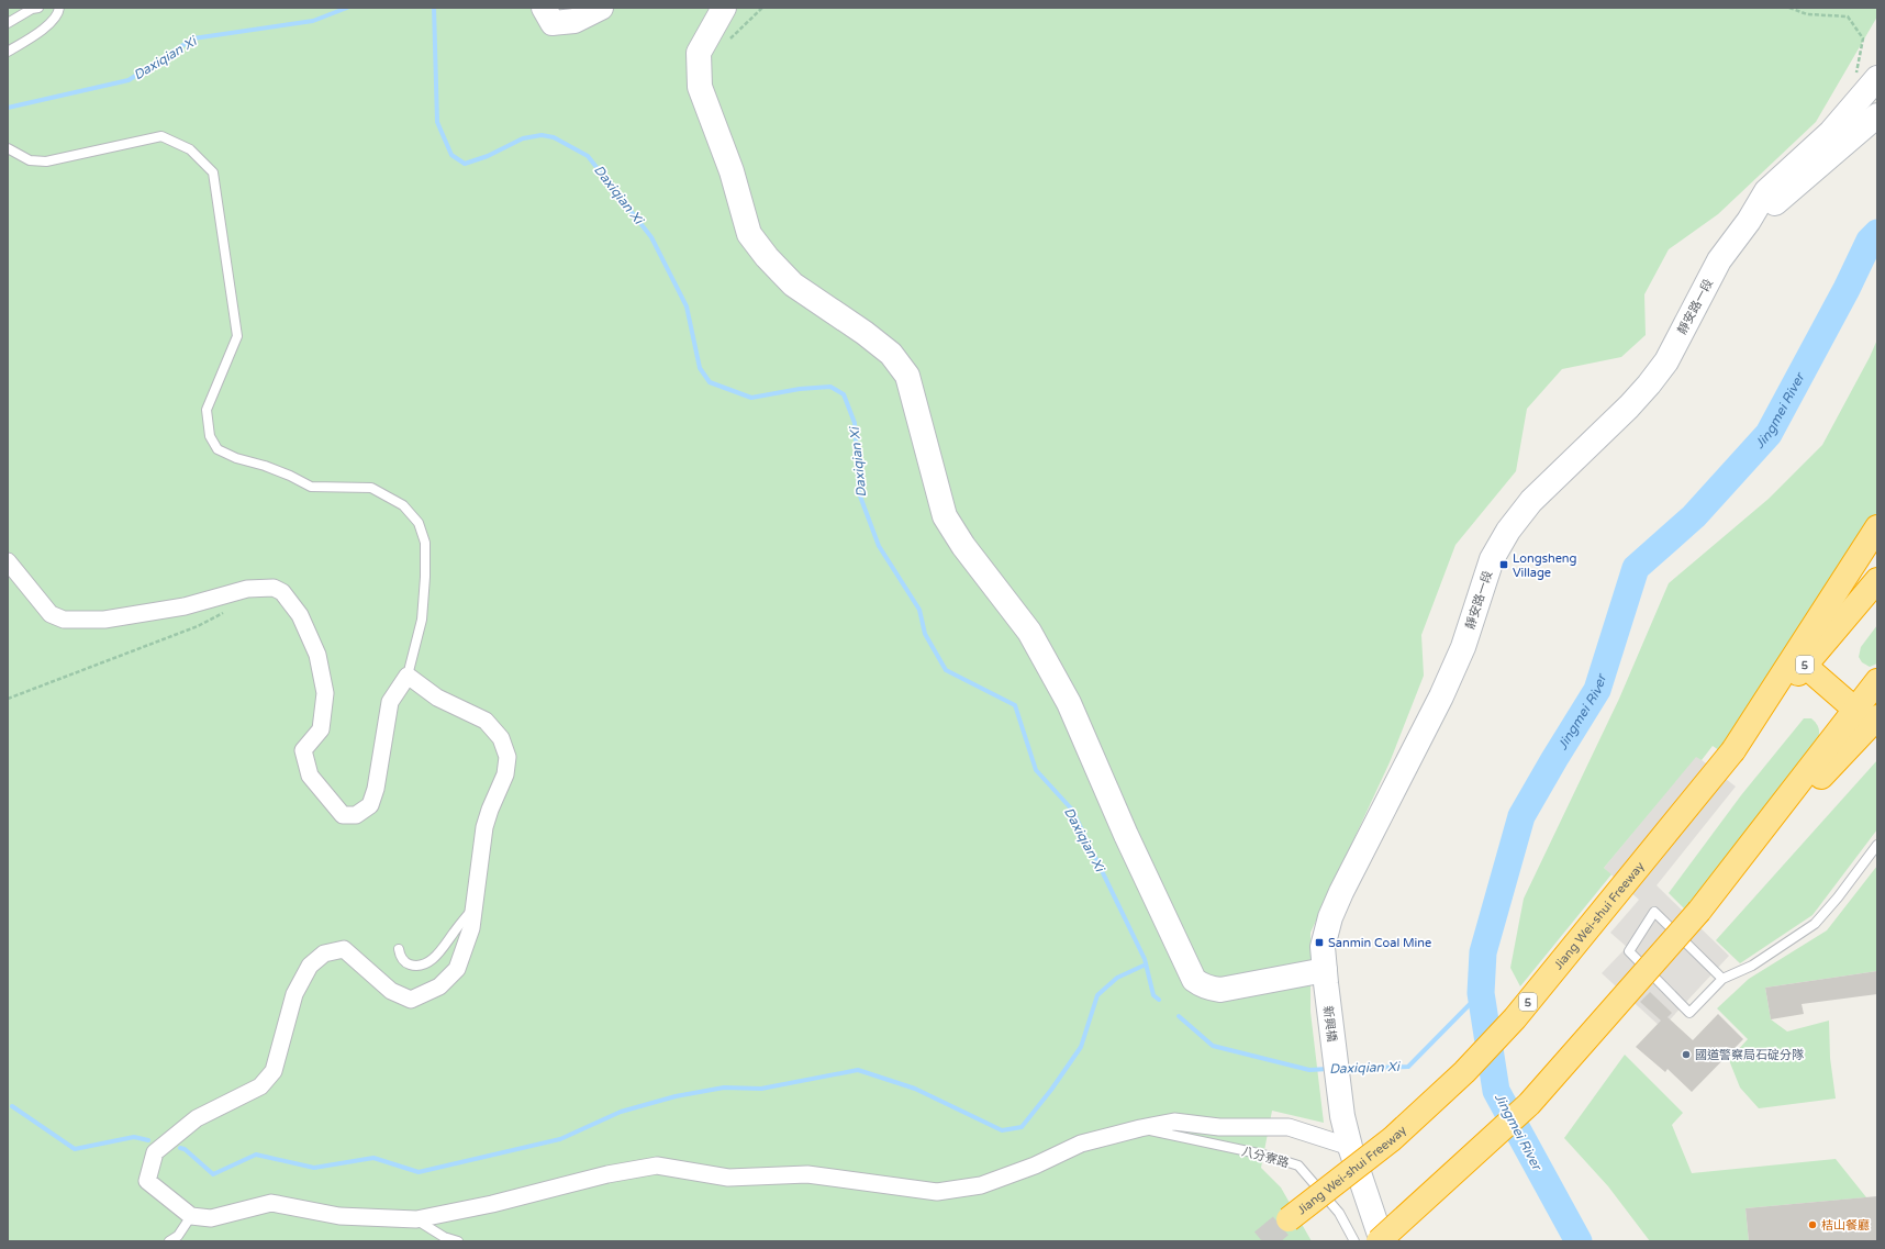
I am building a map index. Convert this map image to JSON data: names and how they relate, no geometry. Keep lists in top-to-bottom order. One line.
{"streets":{"highway":["5","Jiang Wei-shui Freeway"],"main road":["靜安路一段","新興橋"],"lane":["八分寮路"]},"crossings":[["靜安路一段","新興橋"]],"water":["Daxiqian Xi","Jingmei River"],"places":{"transit":["Longsheng Village","Sanmin Coal Mine"],"other":["國道警察局石碇分隊","桔山餐廳"]}}
